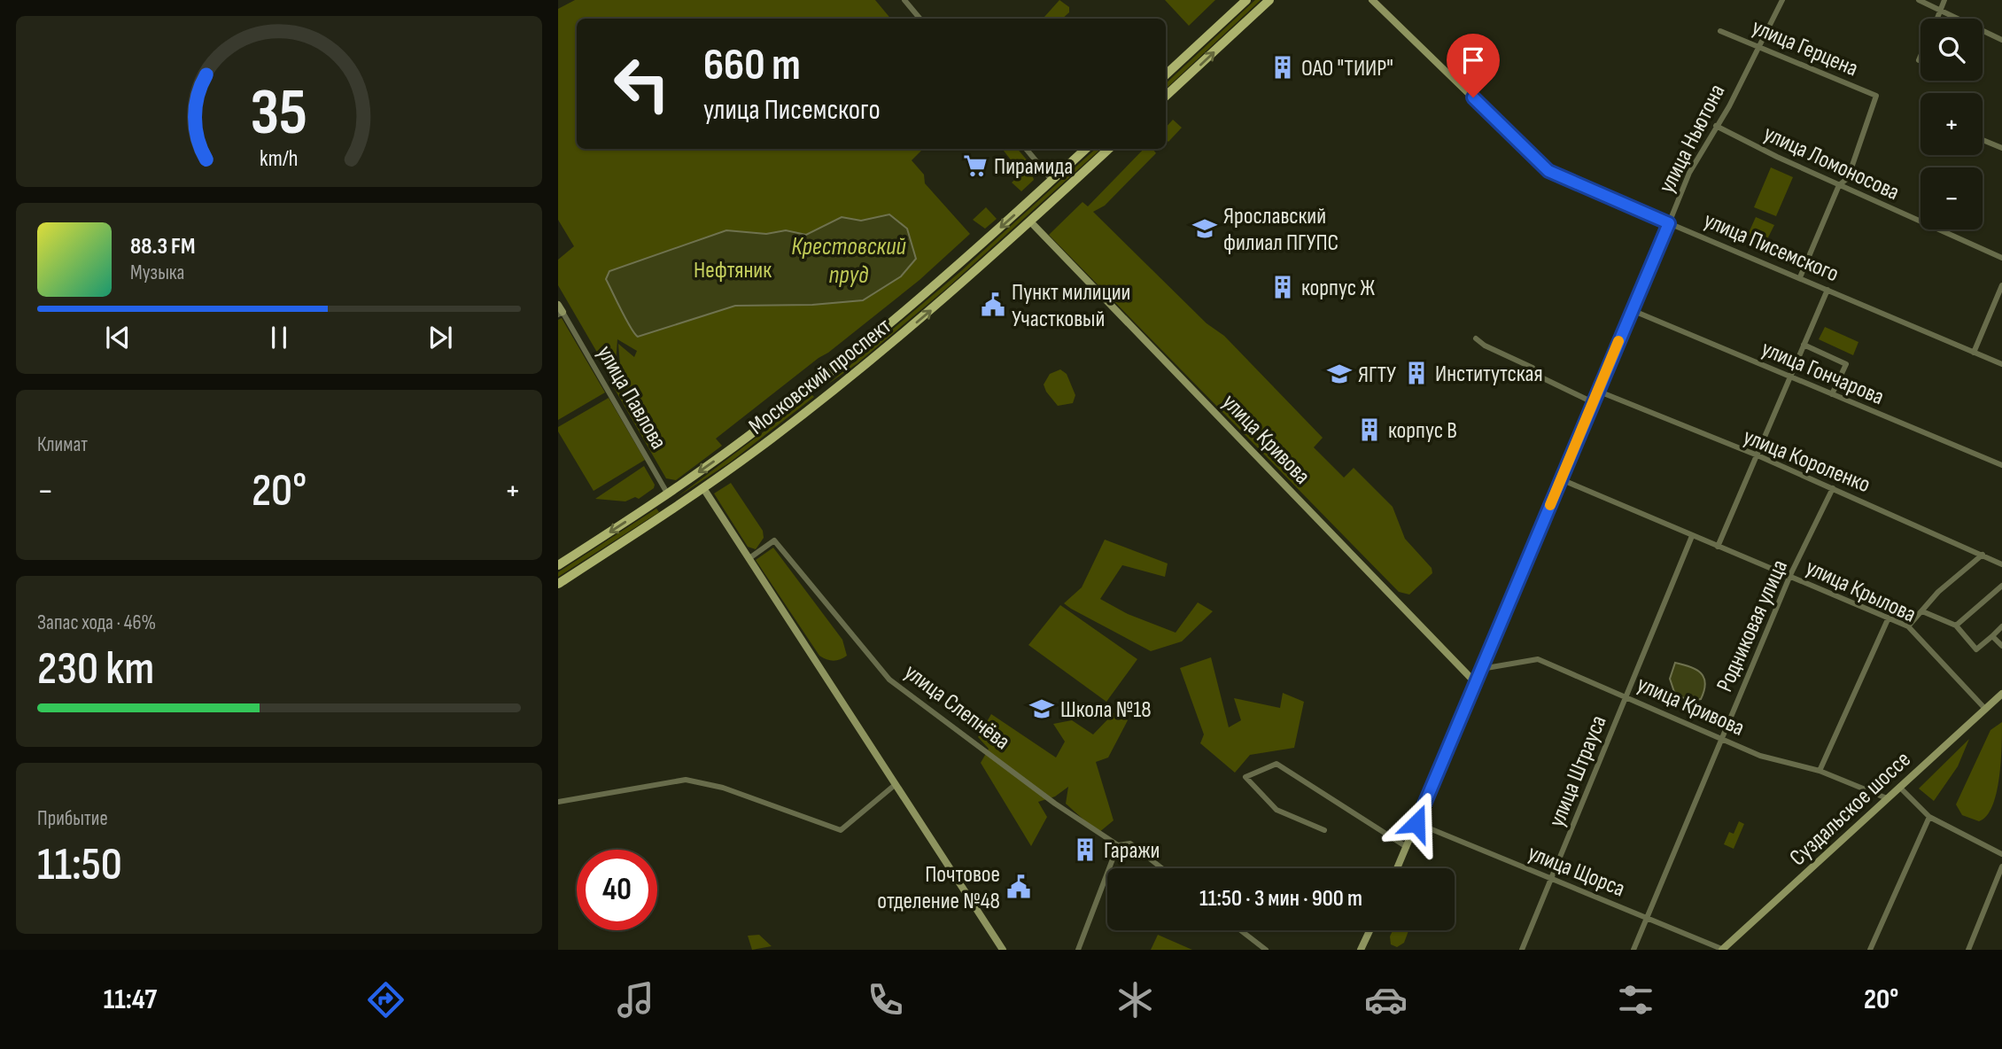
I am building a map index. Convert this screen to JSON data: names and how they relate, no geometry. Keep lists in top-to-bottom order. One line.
{"streets":{"main road":["Московский проспект"],"street":["улица Герцена","улица Ньютона","улица Ломоносова","улица Писемского","улица Гончарова","улица Павлова","улица Кривова","улица Короленко","улица Крылова","Родниковая улица","улица Слепнёва","улица Штрауса","Суздальское шоссе","улица Щорса"]},"crossings":[["улица Герцена","улица Ньютона"],["улица Герцена","улица Ломоносова"],["улица Ньютона","улица Ломоносова"],["улица Ньютона","улица Писемского"],["улица Ньютона","улица Гончарова"],["улица Ньютона","улица Кривова"],["улица Ньютона","улица Короленко"],["улица Ньютона","улица Крылова"],["улица Ньютона","улица Щорса"],["Московский проспект","улица Павлова"],["Московский проспект","улица Кривова"],["улица Кривова","Родниковая улица"],["улица Кривова","улица Штрауса"],["улица Кривова","Суздальское шоссе"],["улица Короленко","Родниковая улица"],["улица Крылова","Родниковая улица"],["улица Крылова","улица Штрауса"],["улица Крылова","Суздальское шоссе"],["Родниковая улица","улица Щорса"],["улица Штрауса","улица Щорса"],["Суздальское шоссе","улица Щорса"]],"water":["Крестовский пруд"],"parks":["Нефтяник"],"places":{"building":["ОАО \"ТИИР\"","корпус Ж","Институтская","корпус В","Гаражи"],"supermarket":["Пирамида"],"school or university":["Ярославский филиал ПГУПС","ЯГТУ","Школа №18"],"public building":["Пункт милиции Участковый","Почтовое отделение №48"]},"page":{"map_buttons":["+","−"],"turn":["660 m","улица Писемского"],"song":["88.3 FM","Музыка"],"tile":["Климат",["Запас хода · 46%","230 km"],["Прибытие","11:50"]],"heat":["−","20°","+"],"limit":"40","trip":"11:50 · 3 мин · 900 m","tabs":["11:47","20°"],"gauge":["35","km/h"]}}
